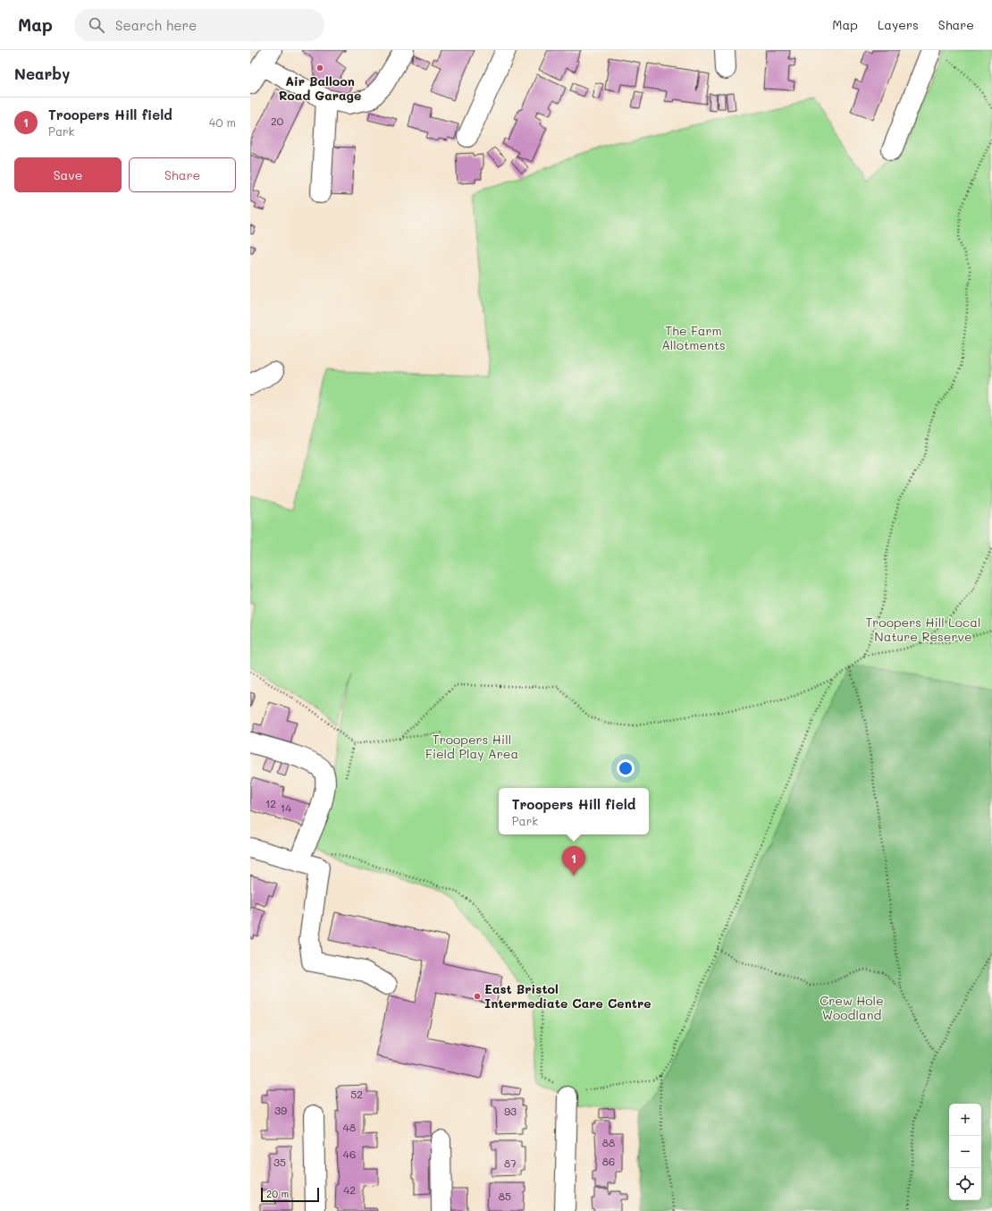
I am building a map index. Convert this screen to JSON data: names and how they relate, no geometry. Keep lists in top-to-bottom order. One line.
{"parks":["The Farm Allotments","Troopers Hill Local Nature Reserve","Troopers Hill Field Play Area","Crew Hole Woodland"],"places":["Air Balloon Road Garage","East Bristol Intermediate Care Centre"],"house_numbers":["20","12","14","52","39","93","48","88","46","86","35","87","42","85"],"scale_bar":"20 m","page":{"header":"Map","search":"Search here","nav":["Map","Layers","Share"],"heading":"Nearby","list":[{"mark":"1","name":"Troopers Hill field","note":"Park","value":"40 m"}],"buttons":["Save","Share"],"popup":["Troopers Hill field","Park"],"pins":"1","map_buttons":["+","−"],"scale":"20 m"}}
